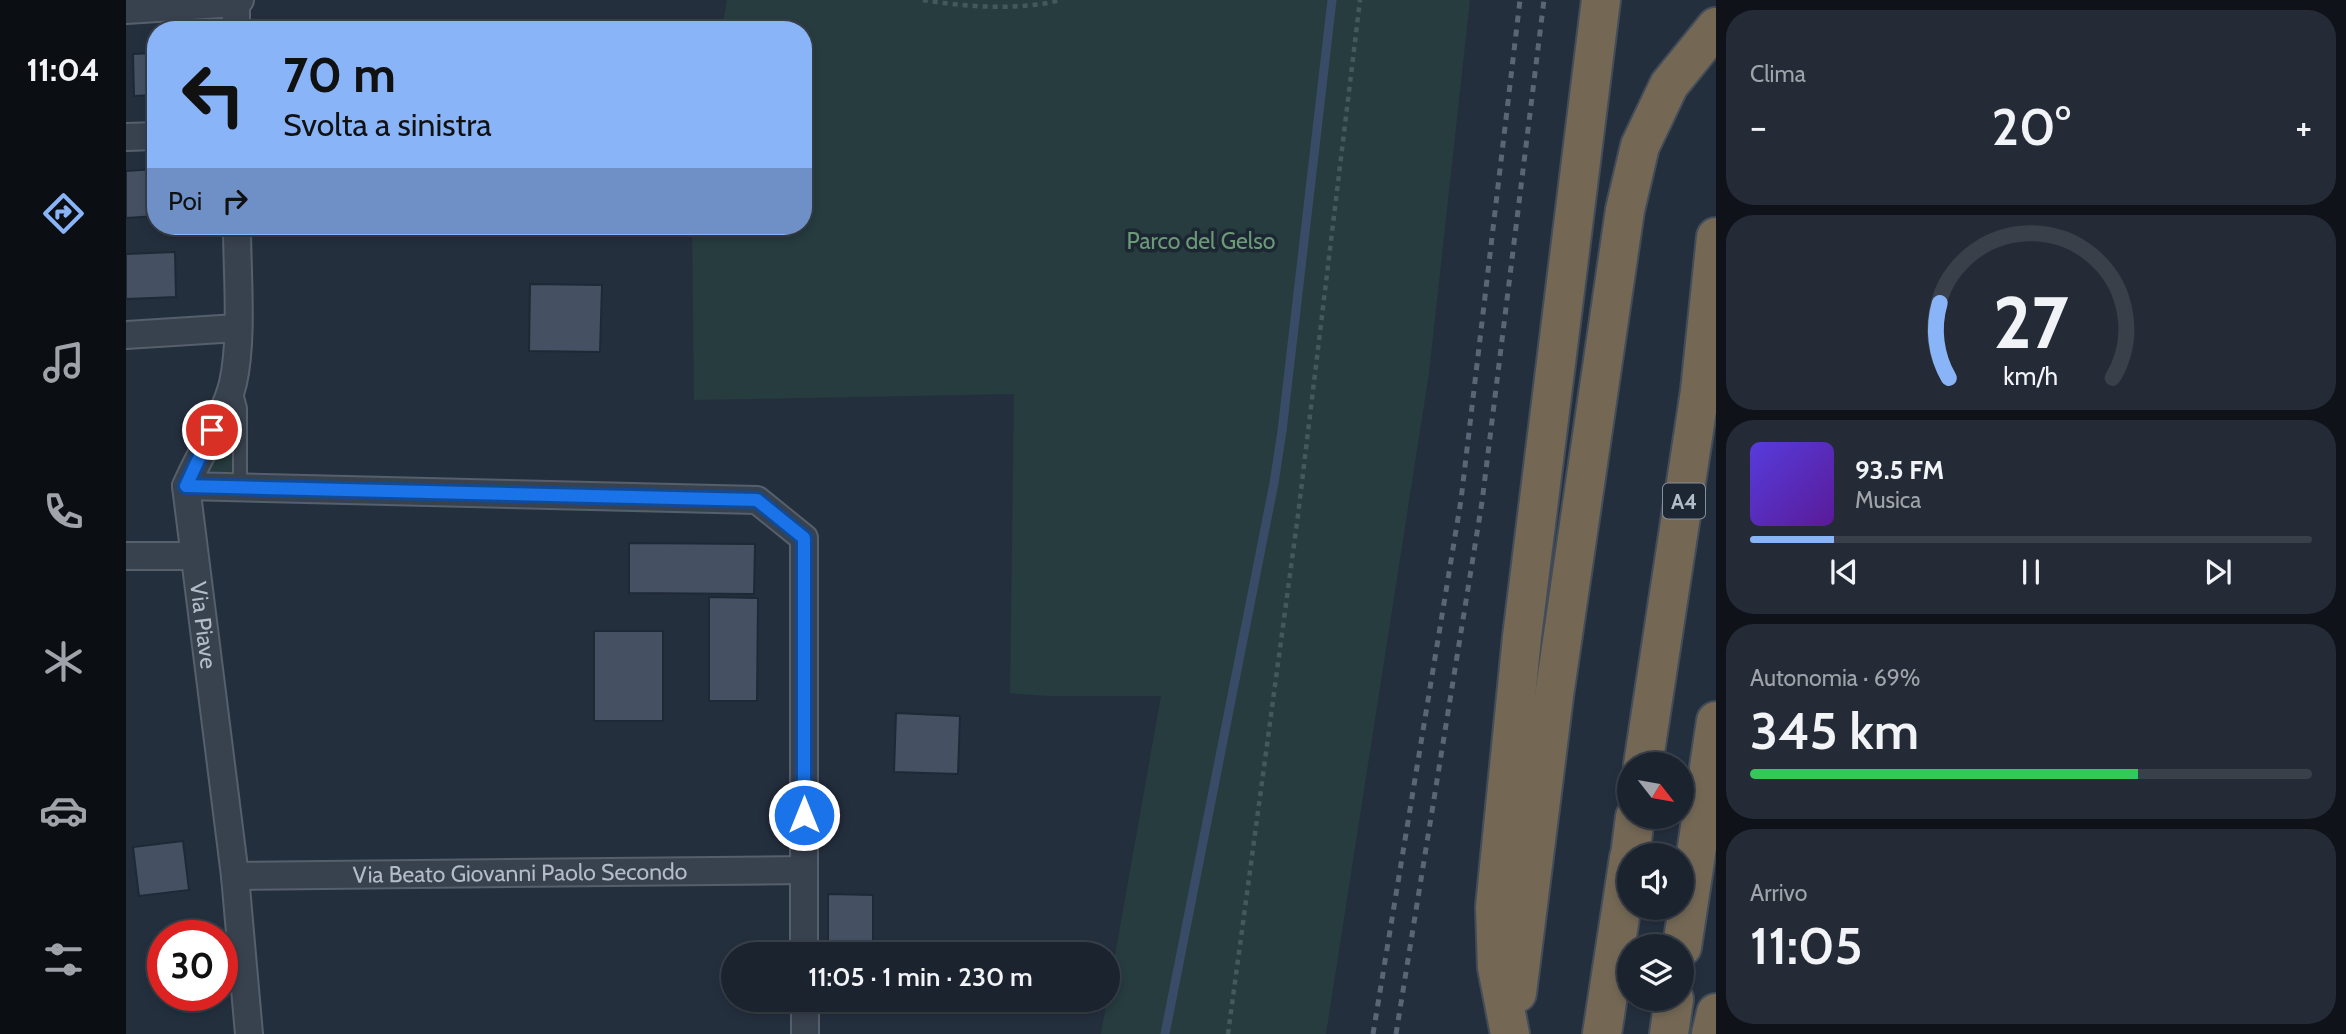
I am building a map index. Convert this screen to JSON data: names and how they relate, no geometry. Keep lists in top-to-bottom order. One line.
{"streets":{"highway":["A4"],"street":["Via Piave","Via Beato Giovanni Paolo Secondo"]},"crossings":[["Via Piave","Via Beato Giovanni Paolo Secondo"]],"parks":["Parco del Gelso"],"north":"bottom right","page":{"tabs":"11:04","tile":["Clima",["Autonomia · 69%","345 km"],["Arrivo","11:05"]],"turn":["70 m","Svolta a sinistra"],"heat":["−","20°","+"],"then":"Poi","song":["93.5 FM","Musica"],"limit":"30","trip":"11:05 · 1 min · 230 m","gauge":["27","km/h"]}}
